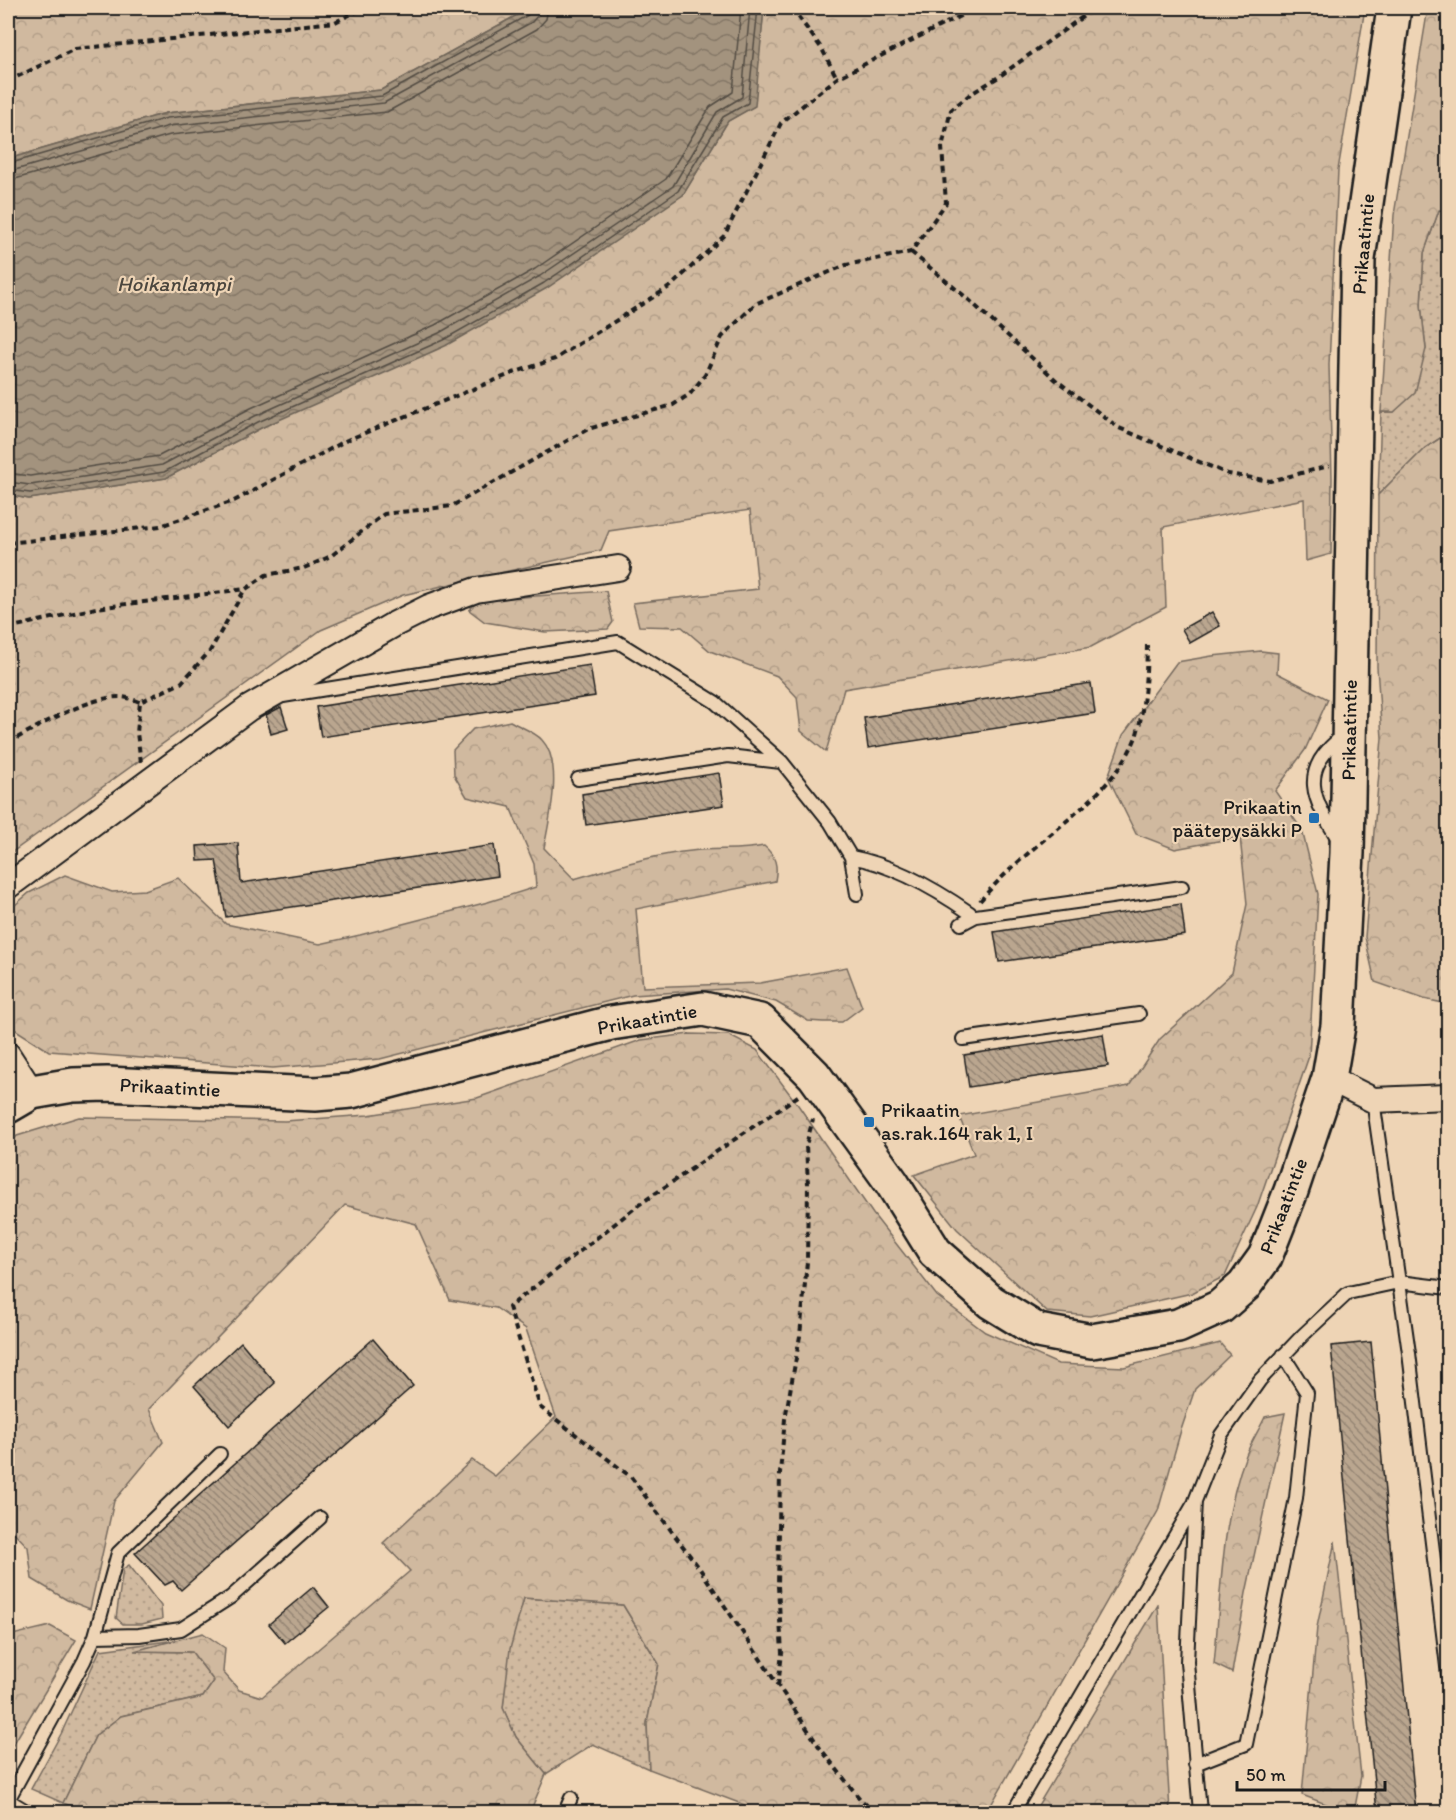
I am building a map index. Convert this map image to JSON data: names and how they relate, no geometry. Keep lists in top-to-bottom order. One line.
{"streets":{"street":["Prikaatintie"]},"water":["Hoikanlampi"],"places":{"transit":["Prikaatin päätepysäkki P","Prikaatin as.rak.164 rak 1, I"]},"scale_bar":"50 m"}
